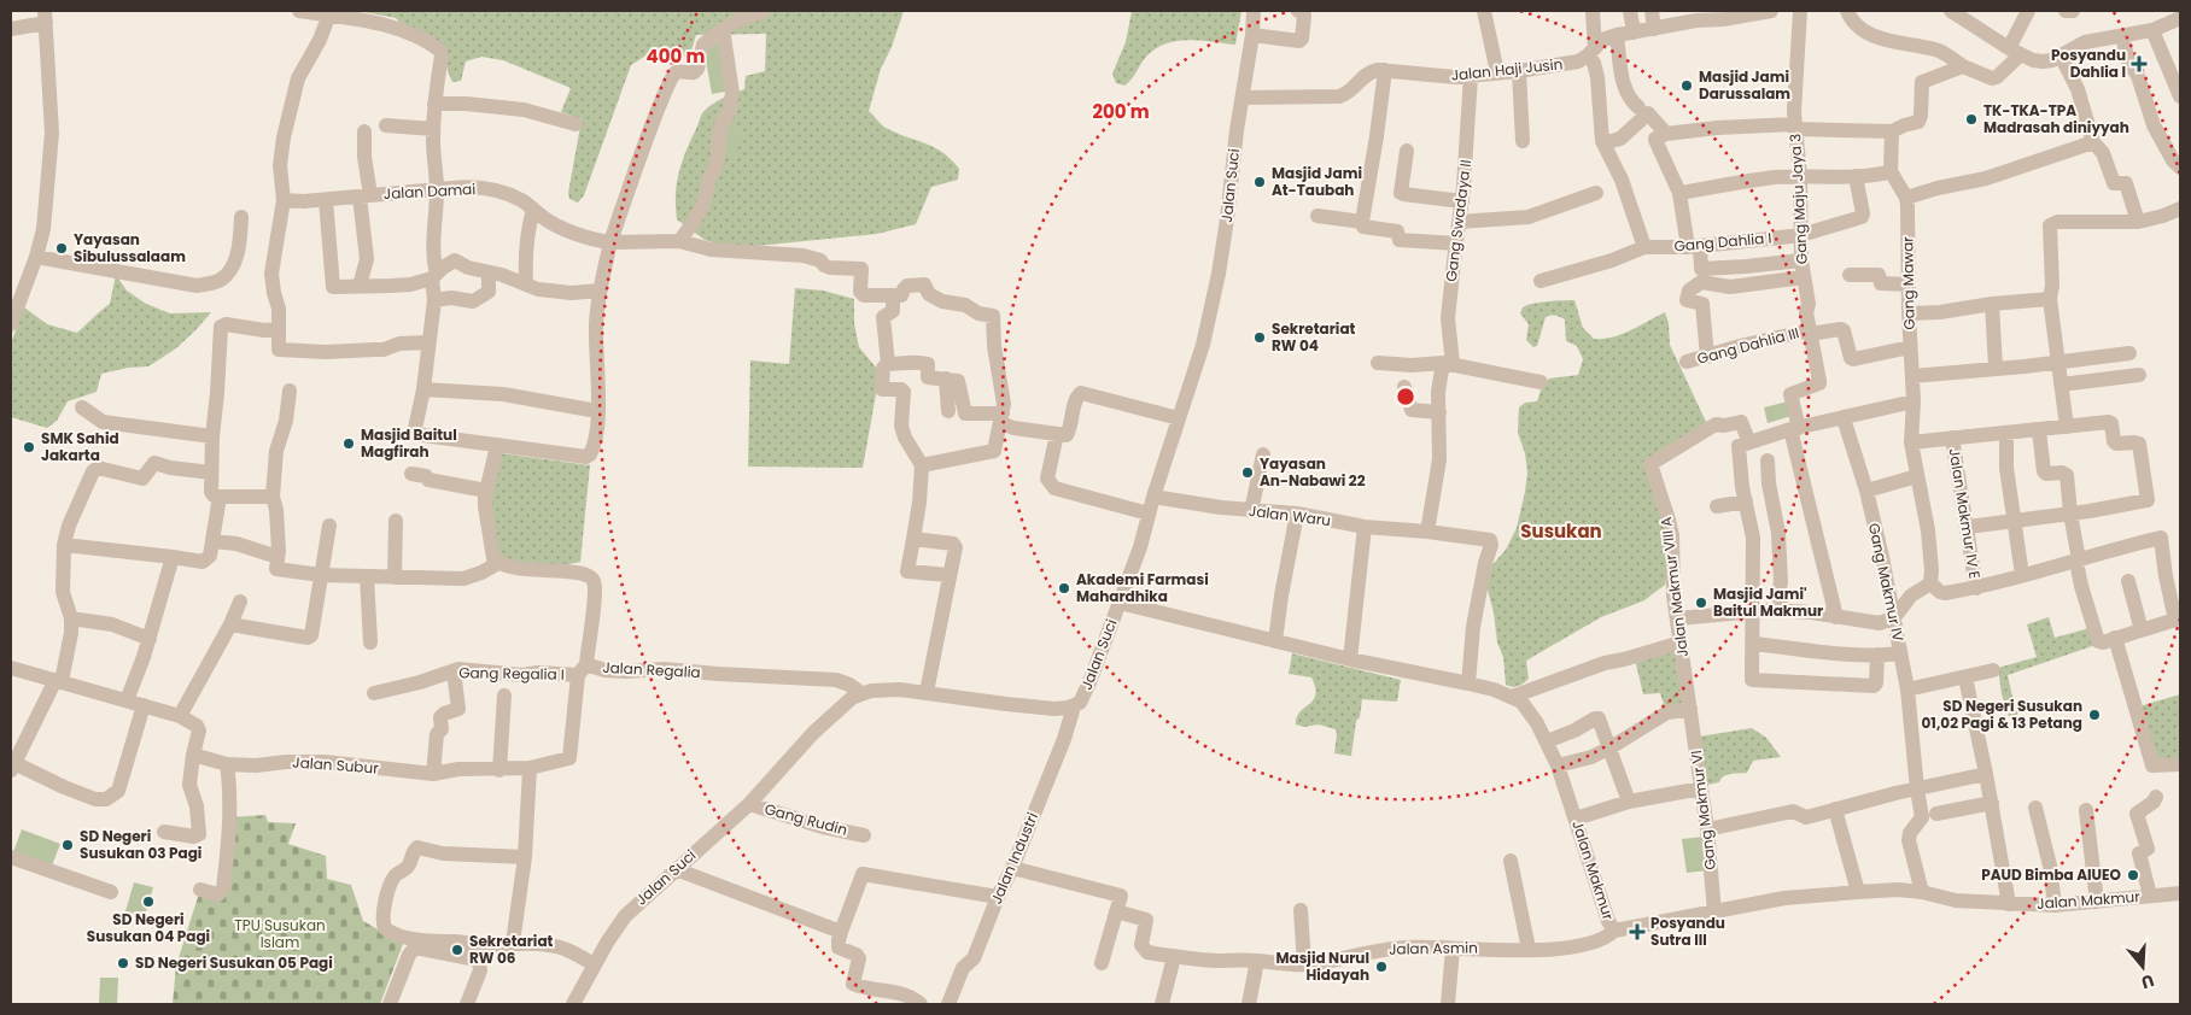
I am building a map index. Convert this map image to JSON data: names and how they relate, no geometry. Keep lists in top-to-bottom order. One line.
{"streets":{"street":["Jalan Haji Jusin","Jalan Suci","Jalan Damai","Gang Maju Jaya 3","Gang Swadaya II","Gang Dahlia I","Gang Mawar","Gang Dahlia III","Jalan Makmur IV E","Jalan Waru","Gang Makmur IV","Jalan Makmur VIII A","Jalan Regalia","Gang Regalia I","Jalan Subur","Gang Makmur VI","Gang Rudin","Jalan Industri","Jalan Makmur","Jalan Asmin"]},"crossings":[["Jalan Haji Jusin","Gang Swadaya II"],["Jalan Suci","Jalan Waru"],["Jalan Suci","Jalan Regalia"],["Jalan Suci","Gang Rudin"],["Jalan Suci","Jalan Industri"],["Jalan Suci","Jalan Makmur"],["Gang Maju Jaya 3","Gang Dahlia I"],["Gang Maju Jaya 3","Gang Dahlia III"],["Gang Swadaya II","Jalan Waru"],["Gang Mawar","Gang Dahlia III"],["Jalan Waru","Jalan Makmur"],["Gang Makmur IV","Jalan Makmur"],["Jalan Makmur VIII A","Gang Makmur VI"],["Jalan Regalia","Gang Regalia I"],["Jalan Regalia","Jalan Subur"],["Gang Regalia I","Jalan Subur"],["Gang Makmur VI","Jalan Makmur"],["Jalan Makmur","Jalan Asmin"]],"districts":["Susukan"],"parks":["TPU Susukan Islam"],"places":{"health":["Posyandu Dahlia I","Posyandu Sutra III"],"other":["Masjid Jami Darussalam","TK-TKA-TPA Madrasah diniyyah","Masjid Jami At-Taubah","Yayasan Sibulussalaam","Sekretariat RW 04","Masjid Baitul Magfirah","SMK Sahid Jakarta","Yayasan An-Nabawi 22","Akademi Farmasi Mahardhika","Masjid Jami' Baitul Makmur","SD Negeri Susukan 01,02 Pagi & 13 Petang","SD Negeri Susukan 03 Pagi","PAUD Bimba AIUEO","SD Negeri Susukan 04 Pagi","Sekretariat RW 06","SD Negeri Susukan 05 Pagi","Masjid Nurul Hidayah"]},"north":"bottom","rings":["400 m","200 m"]}
